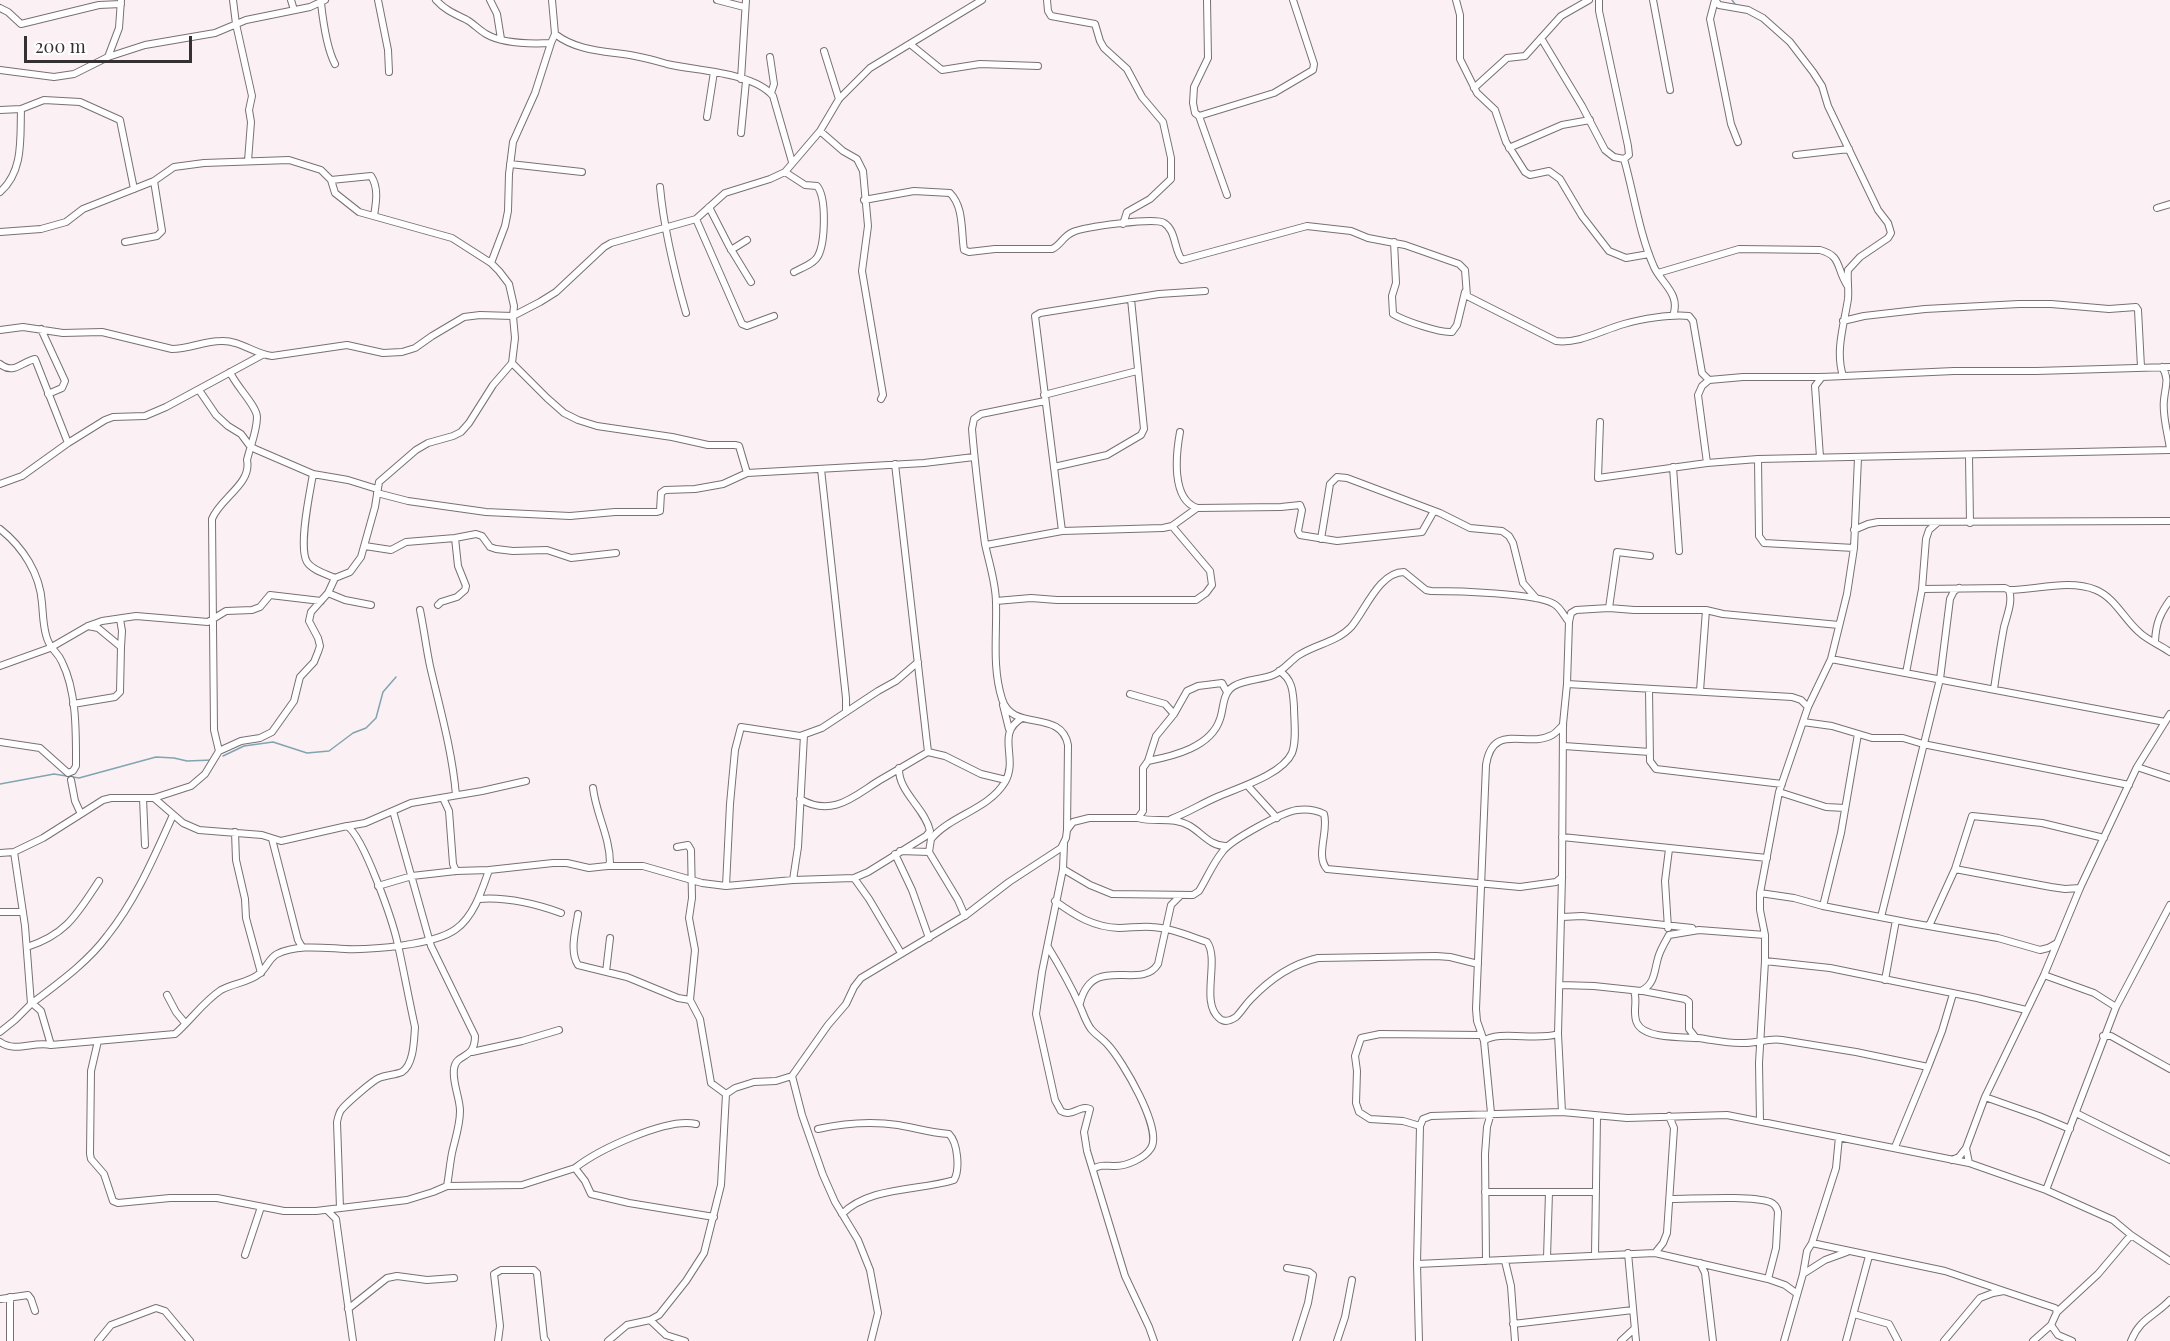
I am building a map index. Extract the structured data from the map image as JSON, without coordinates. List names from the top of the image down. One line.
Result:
{"scale_bar":"200 m"}
